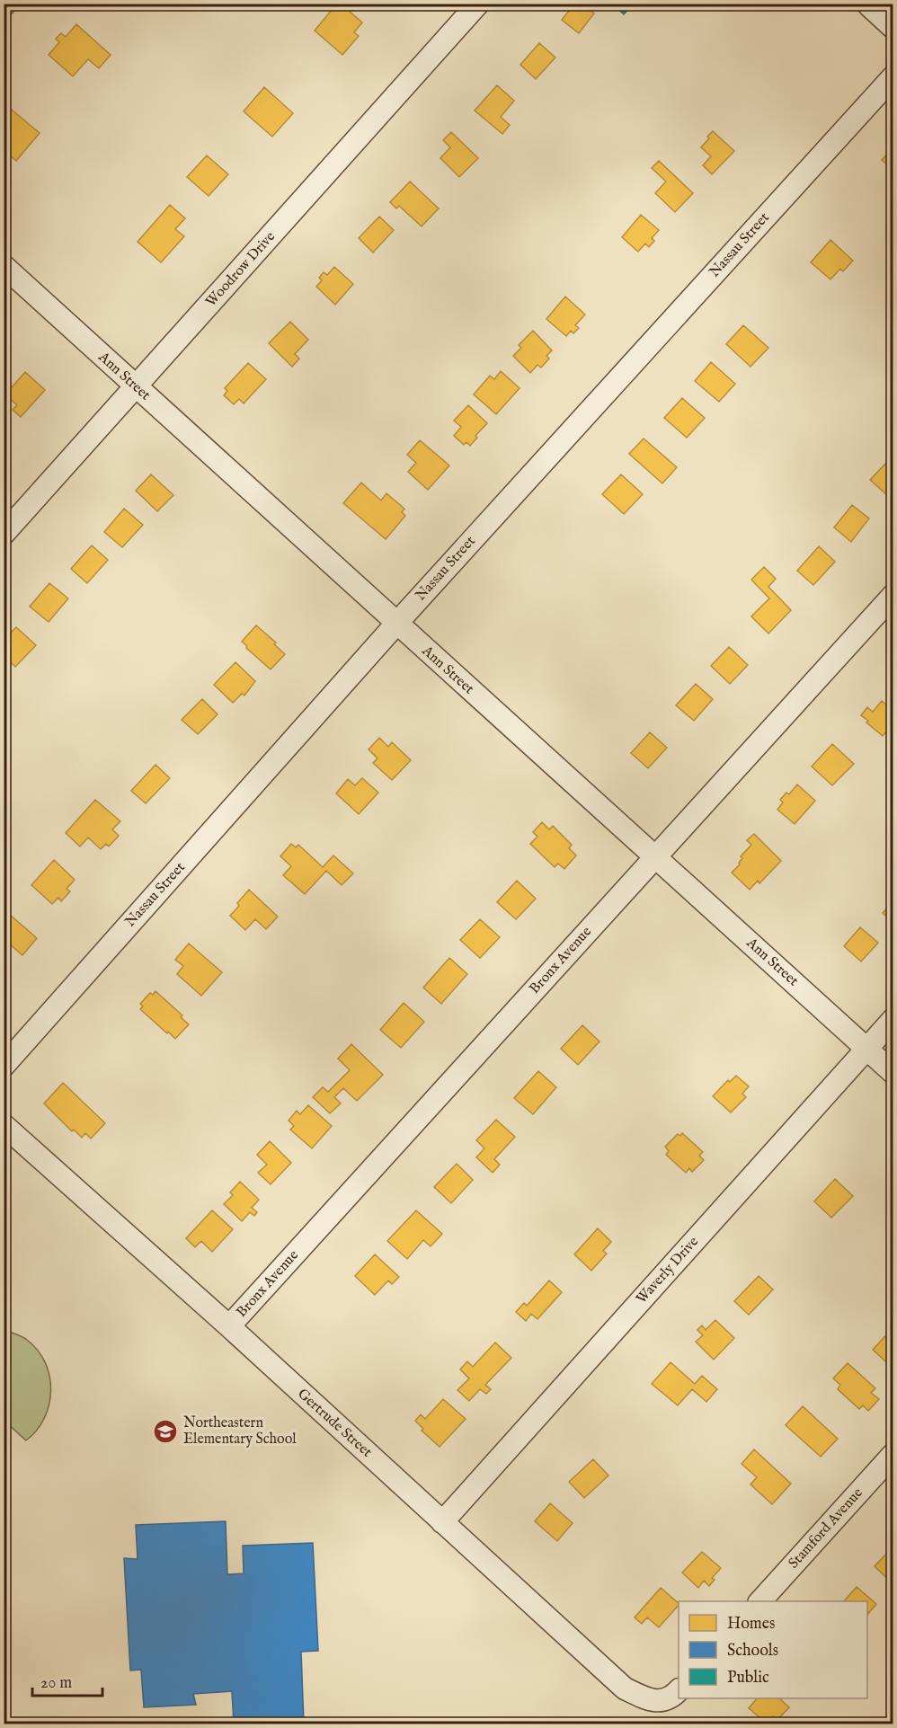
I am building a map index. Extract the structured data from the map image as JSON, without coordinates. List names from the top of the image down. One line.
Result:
{"streets":{"street":["Nassau Street","Woodrow Drive","Ann Street","Bronx Avenue","Waverly Drive","Gertrude Street","Stamford Avenue"]},"crossings":[["Nassau Street","Ann Street"],["Woodrow Drive","Ann Street"],["Ann Street","Bronx Avenue"],["Ann Street","Waverly Drive"],["Bronx Avenue","Gertrude Street"],["Waverly Drive","Gertrude Street"]],"places":{"school or university":["Northeastern Elementary School"]},"legend":["Homes","Schools","Public"],"scale_bar":"20 m"}
